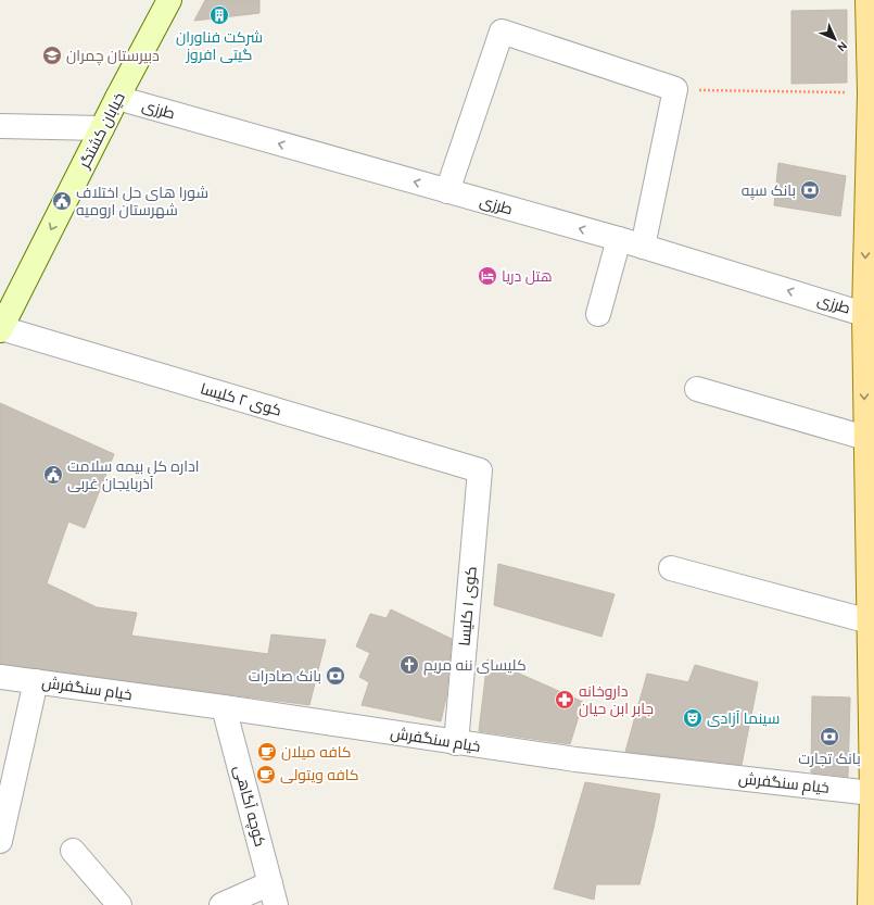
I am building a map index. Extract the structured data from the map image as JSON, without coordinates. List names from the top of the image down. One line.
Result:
{"streets":{"street":["طرزی","خیابان کشتگر","کوی ۲ کلیسا","کوی ۱ کلیسا","خیام سنگفرش","کوچه آگاهی"]},"crossings":[["طرزی","خیابان کشتگر"],["خیابان کشتگر","کوی ۲ کلیسا"],["کوی ۲ کلیسا","کوی ۱ کلیسا"],["کوی ۱ کلیسا","خیام سنگفرش"],["خیام سنگفرش","کوچه آگاهی"]],"one_way":["طرزی","خیابان کشتگر"],"places":{"building":["شرکت فناوران گیتی افروز"],"school or university":["دبیرستان چمران"],"bank":["بانک سپه","بانک صادرات","بانک تجارت"],"public building":["شورا های حل اختلاف شهرستان ارومیه","اداره کل بیمه سلامت آذربایجان غربی"],"hotel":["هتل دریا"],"church":["کلیسای ننه مریم"],"pharmacy":["داروخانه جابر ابن حیان"],"theatre":["سینما آزادی"],"cafe":["کافه میلان","کافه ویتولی"]},"north":"bottom right"}
